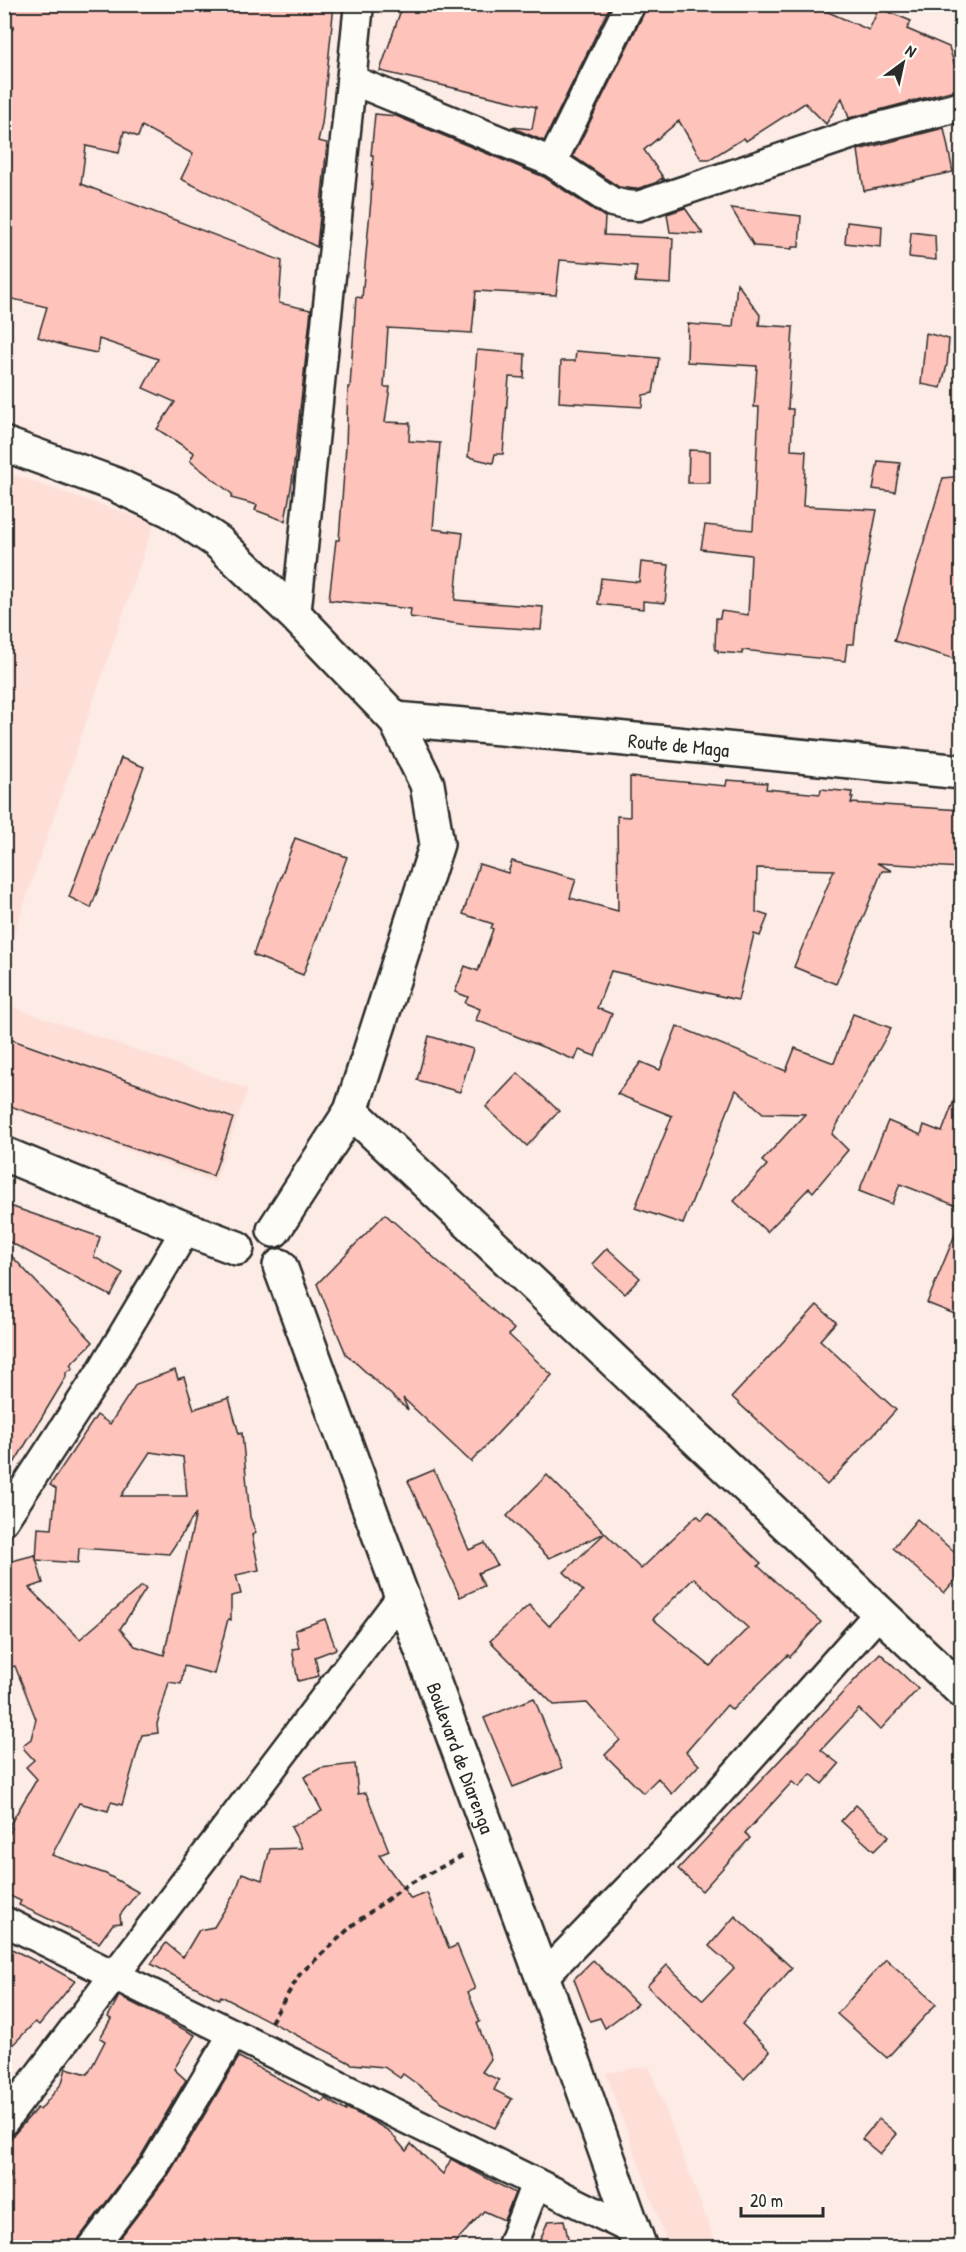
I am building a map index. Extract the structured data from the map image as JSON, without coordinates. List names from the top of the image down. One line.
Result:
{"streets":{"main road":["Route de Maga","Boulevard de Diarenga"]},"scale_bar":"20 m","north":"top right"}
